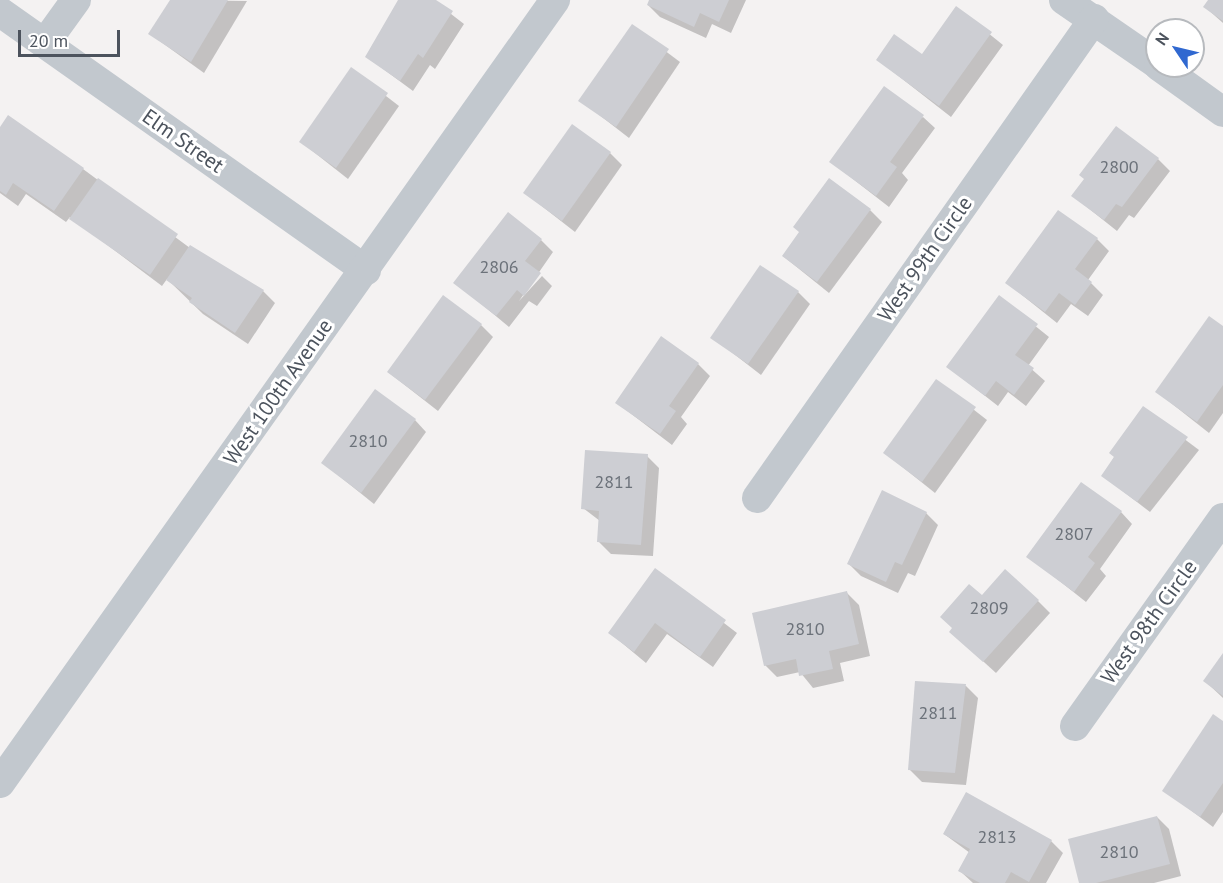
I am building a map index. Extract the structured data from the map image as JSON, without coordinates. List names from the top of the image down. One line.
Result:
{"streets":{"street":["Elm Street","West 99th Circle","West 100th Avenue","West 98th Circle"]},"crossings":[["Elm Street","West 100th Avenue"]],"house_numbers":["2800","2806","2810","2811","2807","2809","2810","2811","2813","2810"],"scale_bar":"20 m","north":"top left"}
